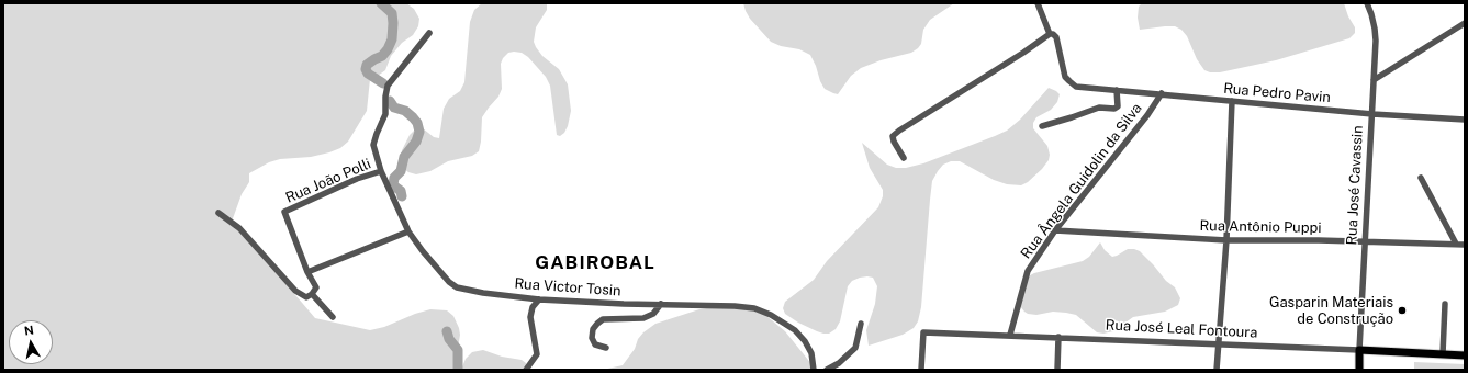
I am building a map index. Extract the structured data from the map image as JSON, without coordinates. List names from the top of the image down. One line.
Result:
{"streets":{"main road":["Rua José Cavassin","Rua José Leal Fontoura"],"street":["Rua Pedro Pavin","Rua João Polli","Rua Ângela Guidolin da Silva","Rua Antônio Puppi","Rua Victor Tosin"]},"crossings":[["Rua Pedro Pavin","Rua Ângela Guidolin da Silva"],["Rua Pedro Pavin","Rua José Cavassin"],["Rua João Polli","Rua Victor Tosin"],["Rua Ângela Guidolin da Silva","Rua Antônio Puppi"],["Rua Ângela Guidolin da Silva","Rua José Leal Fontoura"],["Rua José Cavassin","Rua Antônio Puppi"],["Rua José Cavassin","Rua José Leal Fontoura"]],"districts":["GABIROBAL"],"places":["Gasparin Materiais de Construção"],"north":"top"}
